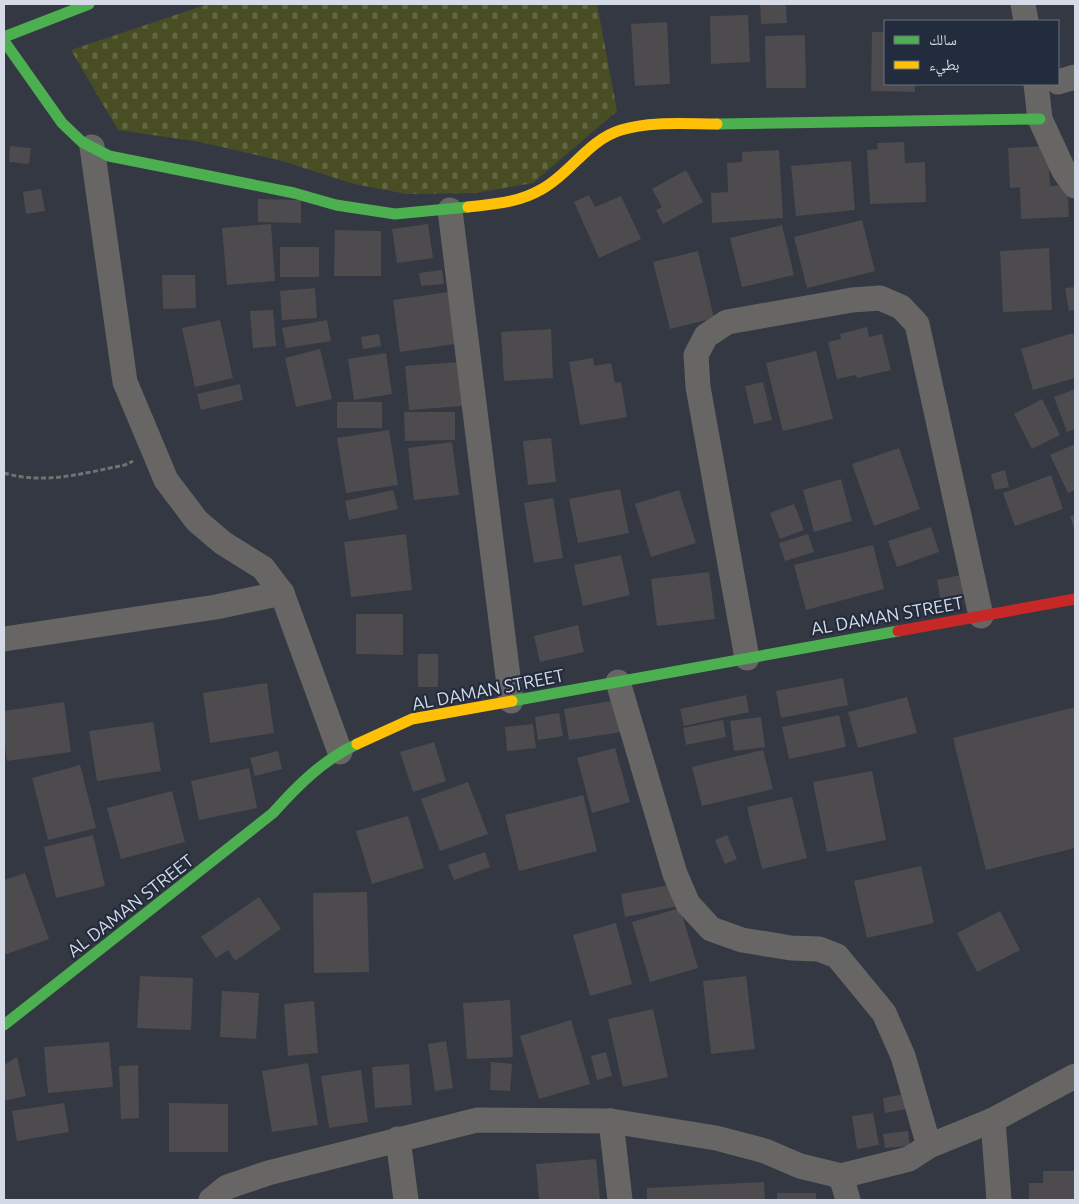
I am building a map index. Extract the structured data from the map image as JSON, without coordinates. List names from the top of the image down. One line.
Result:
{"streets":{"street":["AL DAMAN STREET"]},"legend":["سالك","بطيء"]}
